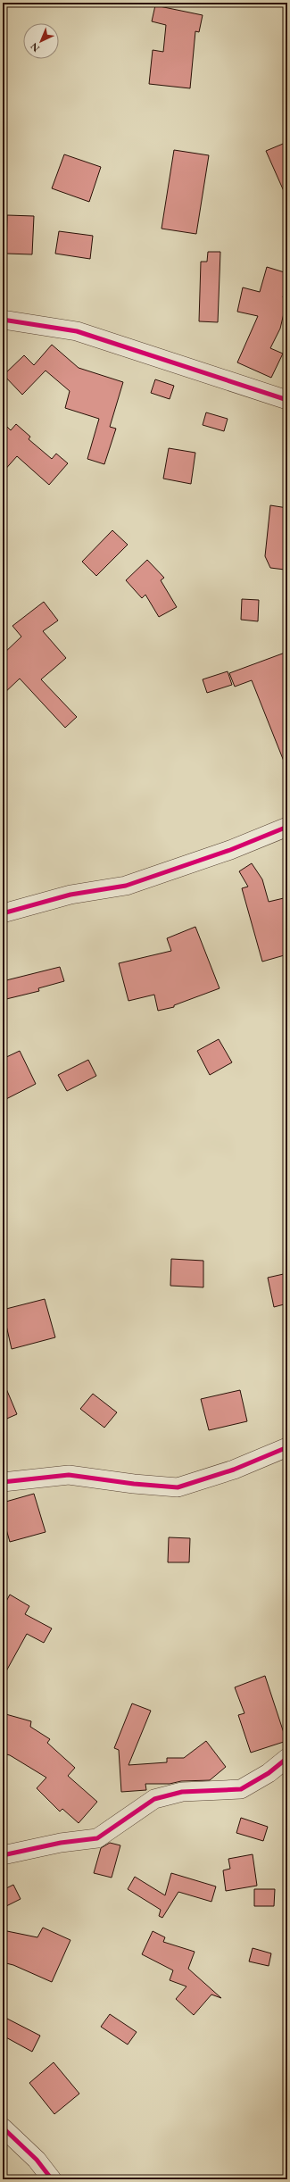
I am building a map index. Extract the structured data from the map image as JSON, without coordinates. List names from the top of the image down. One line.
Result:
{"north":"bottom left"}
